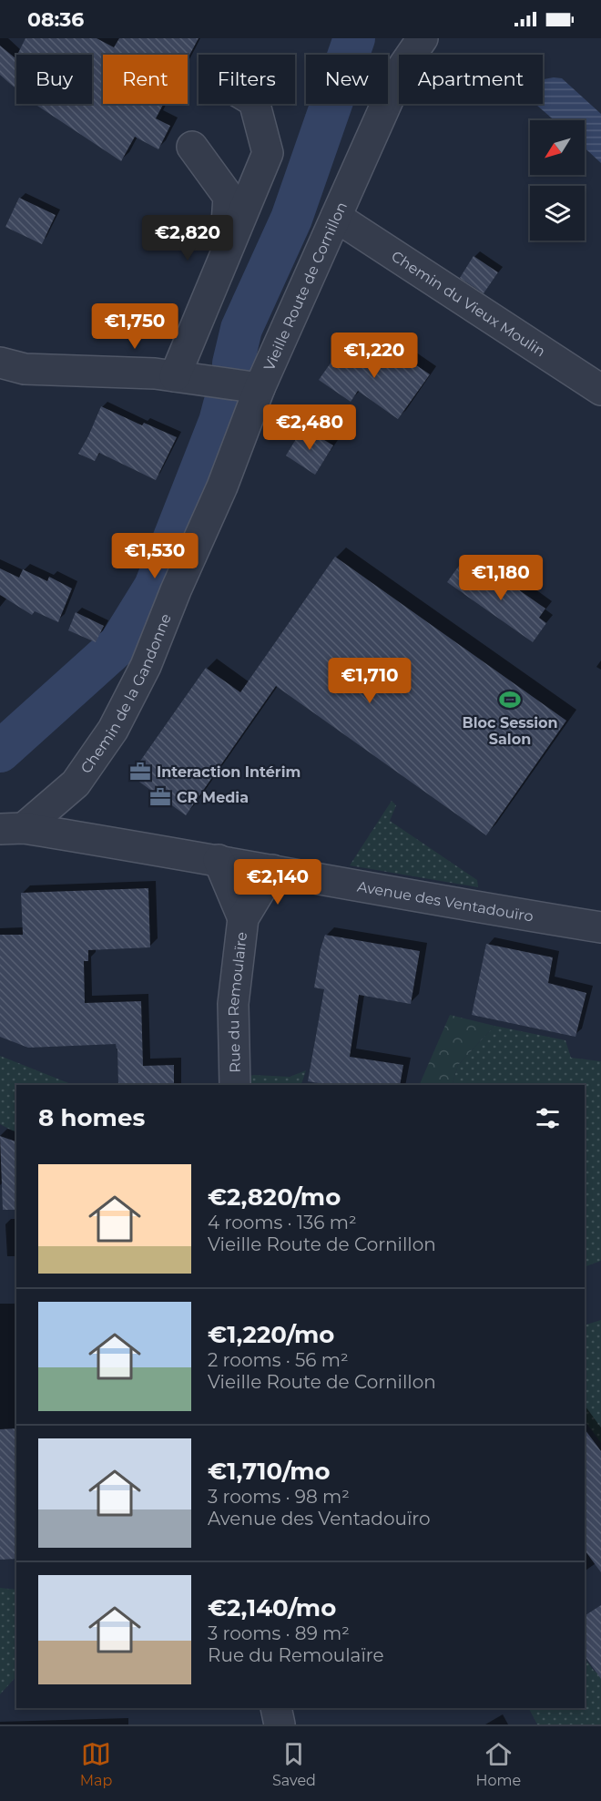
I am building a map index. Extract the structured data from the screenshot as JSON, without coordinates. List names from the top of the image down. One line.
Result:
{"streets":{"street":["Vieille Route de Cornillon","Chemin du Vieux Moulin","Chemin de la Gandonne","Avenue des Ventadouïro","Rue du Remoulaïre"]},"crossings":[["Vieille Route de Cornillon","Chemin du Vieux Moulin"],["Vieille Route de Cornillon","Chemin de la Gandonne"],["Chemin de la Gandonne","Avenue des Ventadouïro"],["Avenue des Ventadouïro","Rue du Remoulaïre"]],"places":{"sports":["Bloc Session Salon"],"office":["Interaction Intérim","CR Media"]},"north":"bottom left","page":{"status":"08:36","chip":["Buy","Rent","Filters","New","Apartment"],"price":["€2,820","€1,750","€1,220","€2,480","€1,530","€1,180","€1,710","€2,140"],"heading":"8 homes","list":[{"name":"€2,820/mo","note":"4 rooms · 136 m² · Vieille Route de Cornillon"},{"name":"€1,220/mo","note":"2 rooms · 56 m² · Vieille Route de Cornillon"},{"name":"€1,710/mo","note":"3 rooms · 98 m² · Avenue des Ventadouïro"},{"name":"€2,140/mo","note":"3 rooms · 89 m² · Rue du Remoulaïre"}],"tabs":["Map","Saved","Home"]}}
